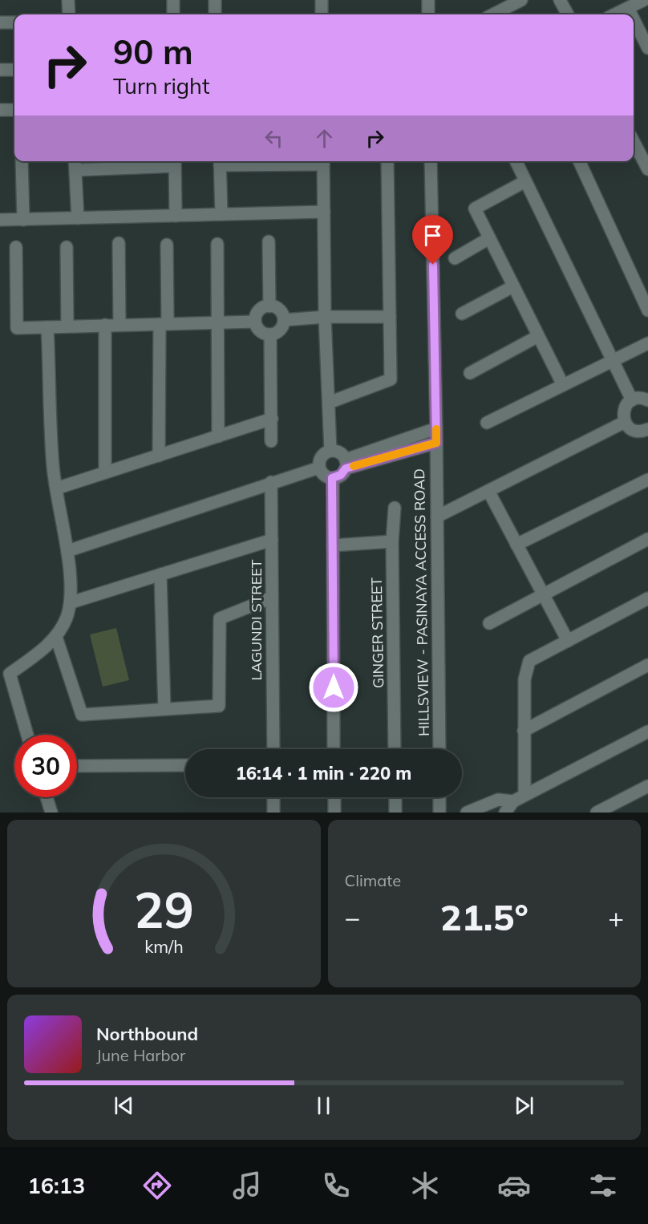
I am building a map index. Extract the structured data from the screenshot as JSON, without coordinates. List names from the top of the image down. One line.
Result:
{"streets":{"street":["HILLSVIEW - PASINAYA ACCESS ROAD","LAGUNDI STREET","GINGER STREET"]},"page":{"turn":["90 m","Turn right"],"limit":"30","trip":"16:14 · 1 min · 220 m","tile":"Climate","heat":["−","21.5°","+"],"song":["Northbound","June Harbor"],"tabs":"16:13","gauge":["29","km/h"]}}
